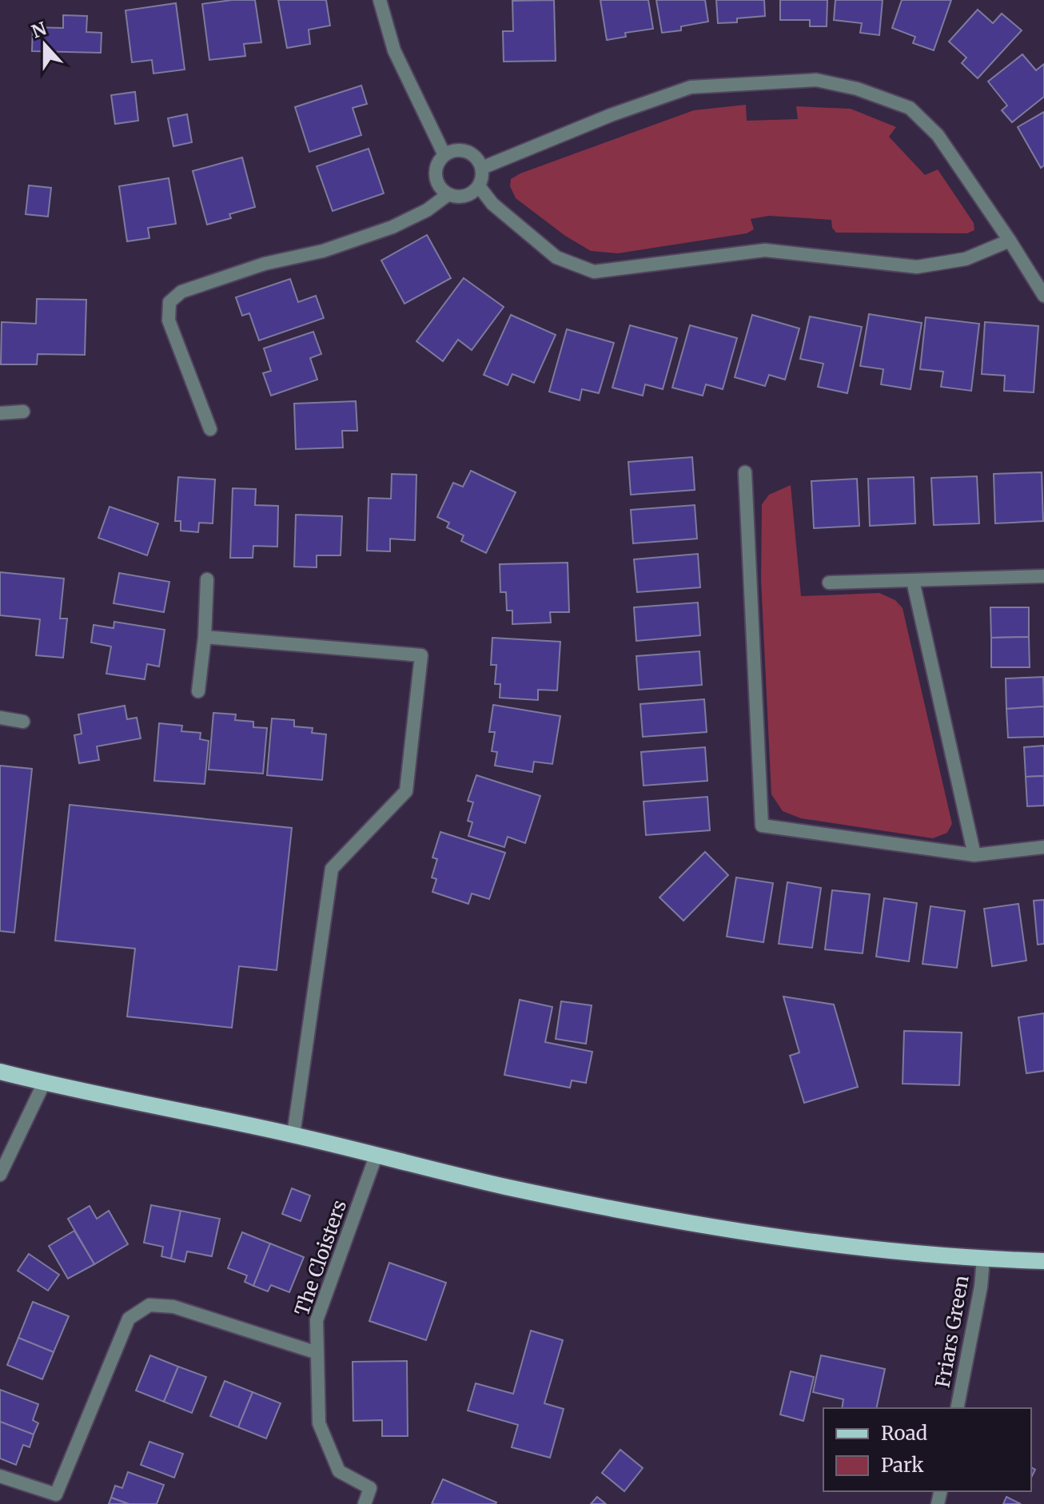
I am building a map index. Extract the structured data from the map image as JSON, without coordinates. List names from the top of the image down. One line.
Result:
{"streets":{"street":["The Cloisters","Friars Green"]},"legend":["Road","Park"],"north":"top"}
